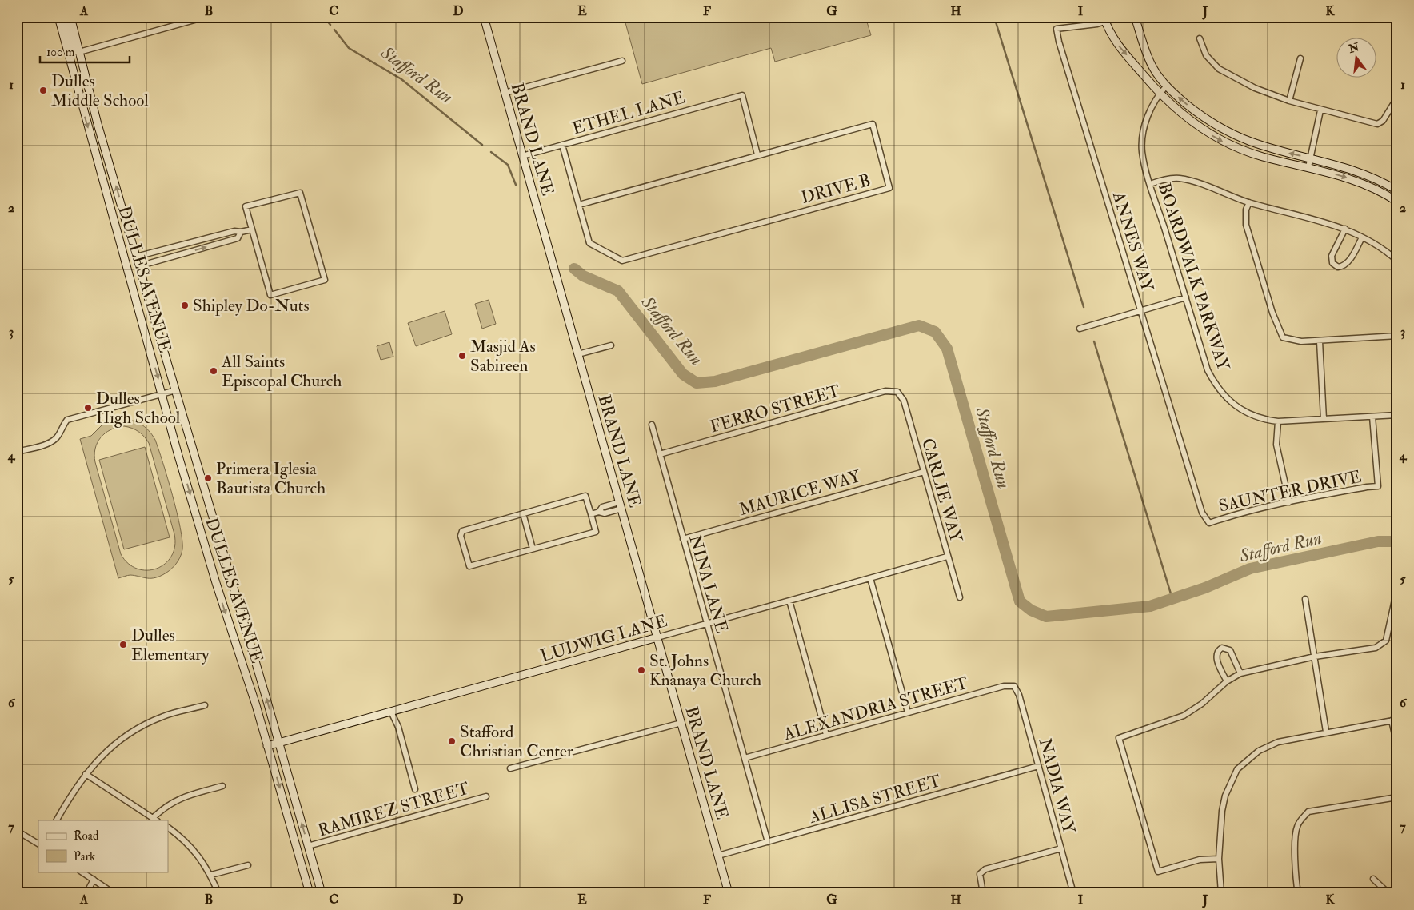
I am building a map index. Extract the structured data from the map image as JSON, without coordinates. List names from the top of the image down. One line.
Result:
{"streets":{"street":["ETHEL LANE","BRAND LANE","DRIVE B","ANNES WAY","BOARDWALK PARKWAY","DULLES AVENUE","FERRO STREET","CARLIE WAY","SAUNTER DRIVE","MAURICE WAY","NINA LANE","LUDWIG LANE","ALEXANDRIA STREET","NADIA WAY","ALLISA STREET","RAMIREZ STREET"]},"crossings":[["ETHEL LANE","BRAND LANE"],["ETHEL LANE","DRIVE B"],["BRAND LANE","LUDWIG LANE"],["BRAND LANE","ALLISA STREET"],["ANNES WAY","SAUNTER DRIVE"],["BOARDWALK PARKWAY","SAUNTER DRIVE"],["DULLES AVENUE","LUDWIG LANE"],["DULLES AVENUE","RAMIREZ STREET"],["FERRO STREET","CARLIE WAY"],["FERRO STREET","NINA LANE"],["CARLIE WAY","MAURICE WAY"],["CARLIE WAY","LUDWIG LANE"],["MAURICE WAY","NINA LANE"],["NINA LANE","LUDWIG LANE"],["NINA LANE","ALEXANDRIA STREET"],["NINA LANE","ALLISA STREET"],["ALEXANDRIA STREET","NADIA WAY"],["NADIA WAY","ALLISA STREET"]],"water":["Stafford Run"],"places":["Dulles Middle School","Shipley Do-Nuts","Masjid As Sabireen","All Saints Episcopal Church","Dulles High School","Primera Iglesia Bautista Church","Dulles Elementary","St. Johns Knanaya Church","Stafford Christian Center"],"legend":["Road","Park"],"scale_bar":"100 m","north":"top","grid":{"columns":["A","B","C","D","E","F","G","H","I","J","K"],"rows":["1","2","3","4","5","6","7"]}}
